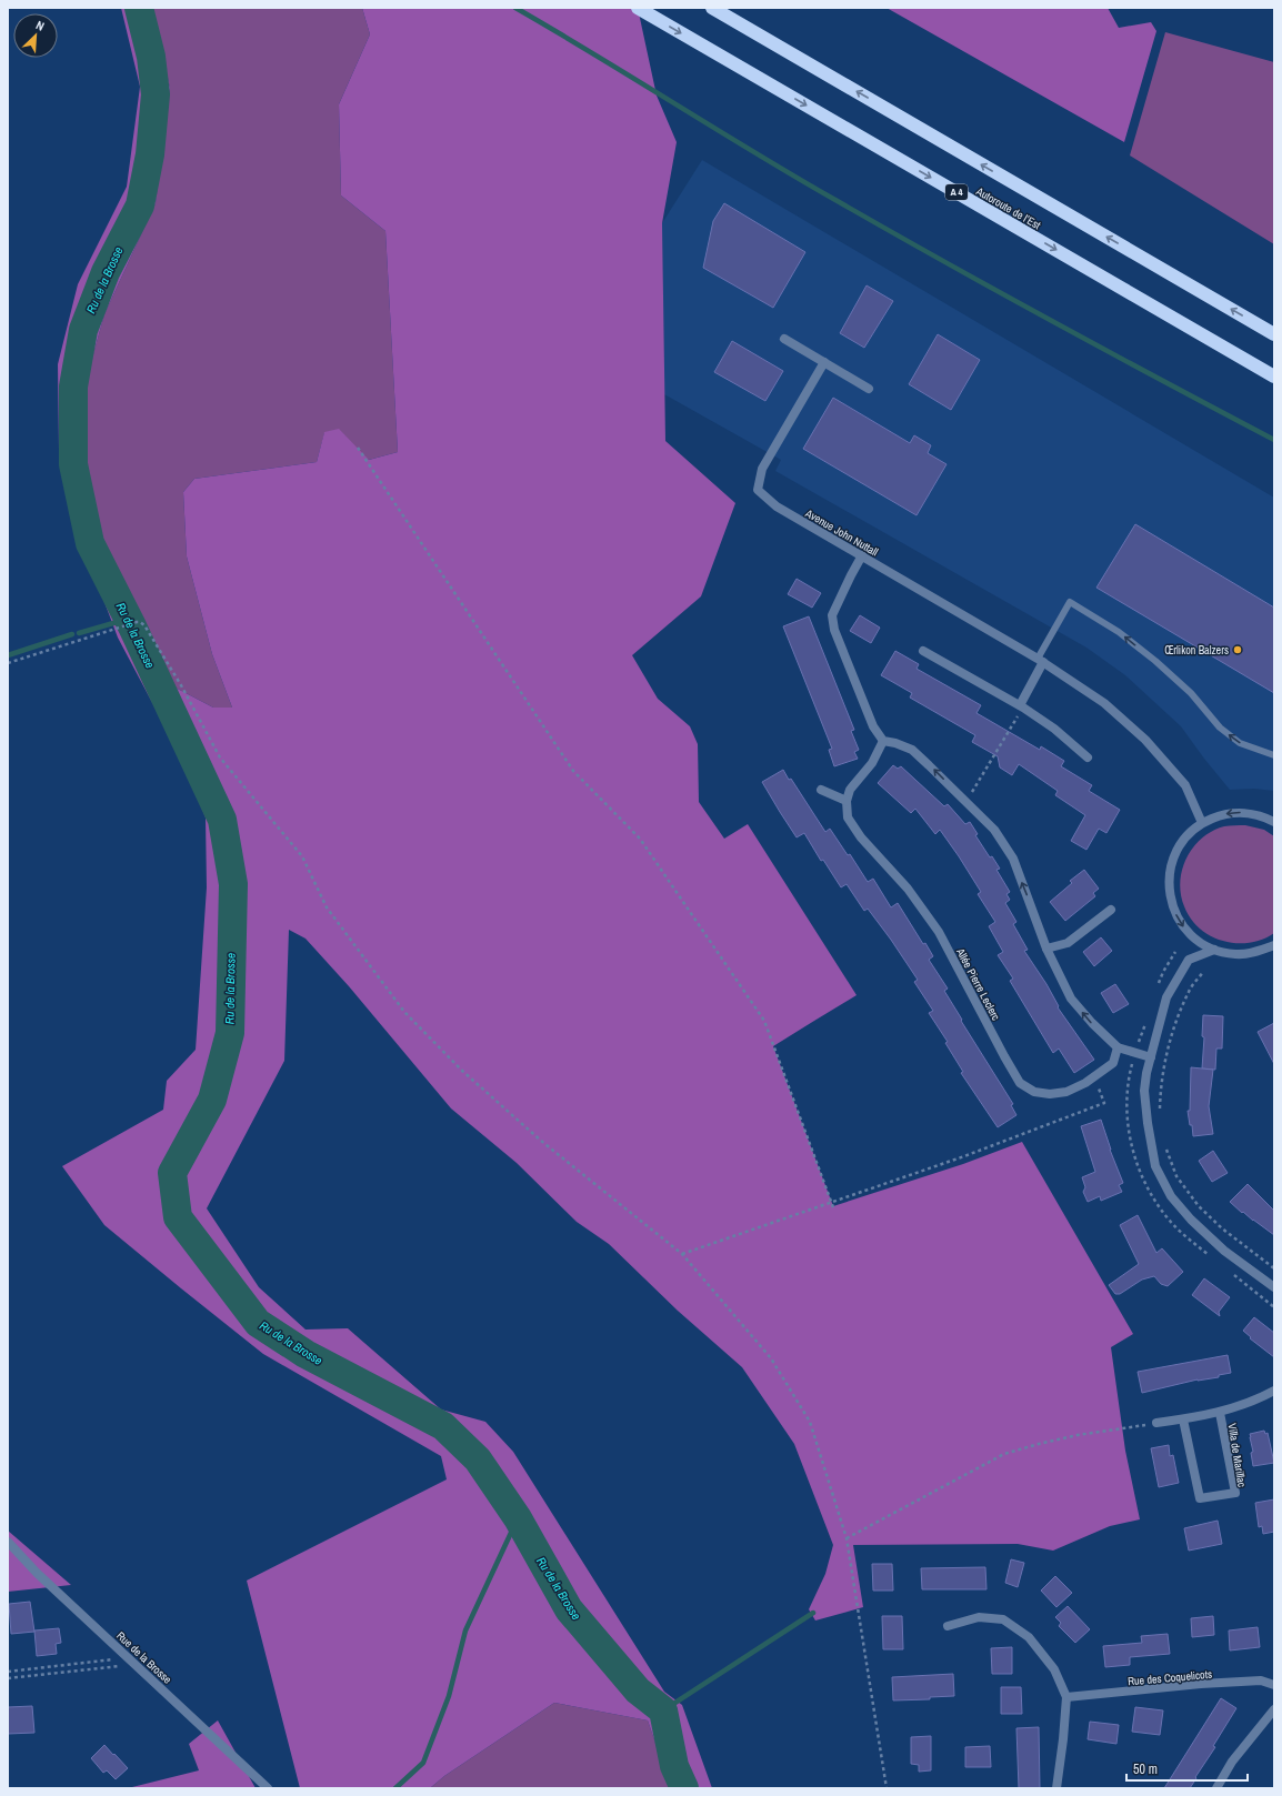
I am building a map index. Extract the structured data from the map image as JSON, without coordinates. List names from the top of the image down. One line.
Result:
{"streets":{"highway":["A 4","Autoroute de l’Est"],"street":["Avenue John Nuttall","Allée Pierre Leclerc","Villa de Marillac","Rue de la Brosse","Rue des Coquelicots"]},"water":["Ru de la Brosse"],"places":["Œrlikon Balzers"],"scale_bar":"50 m","north":"top right"}
